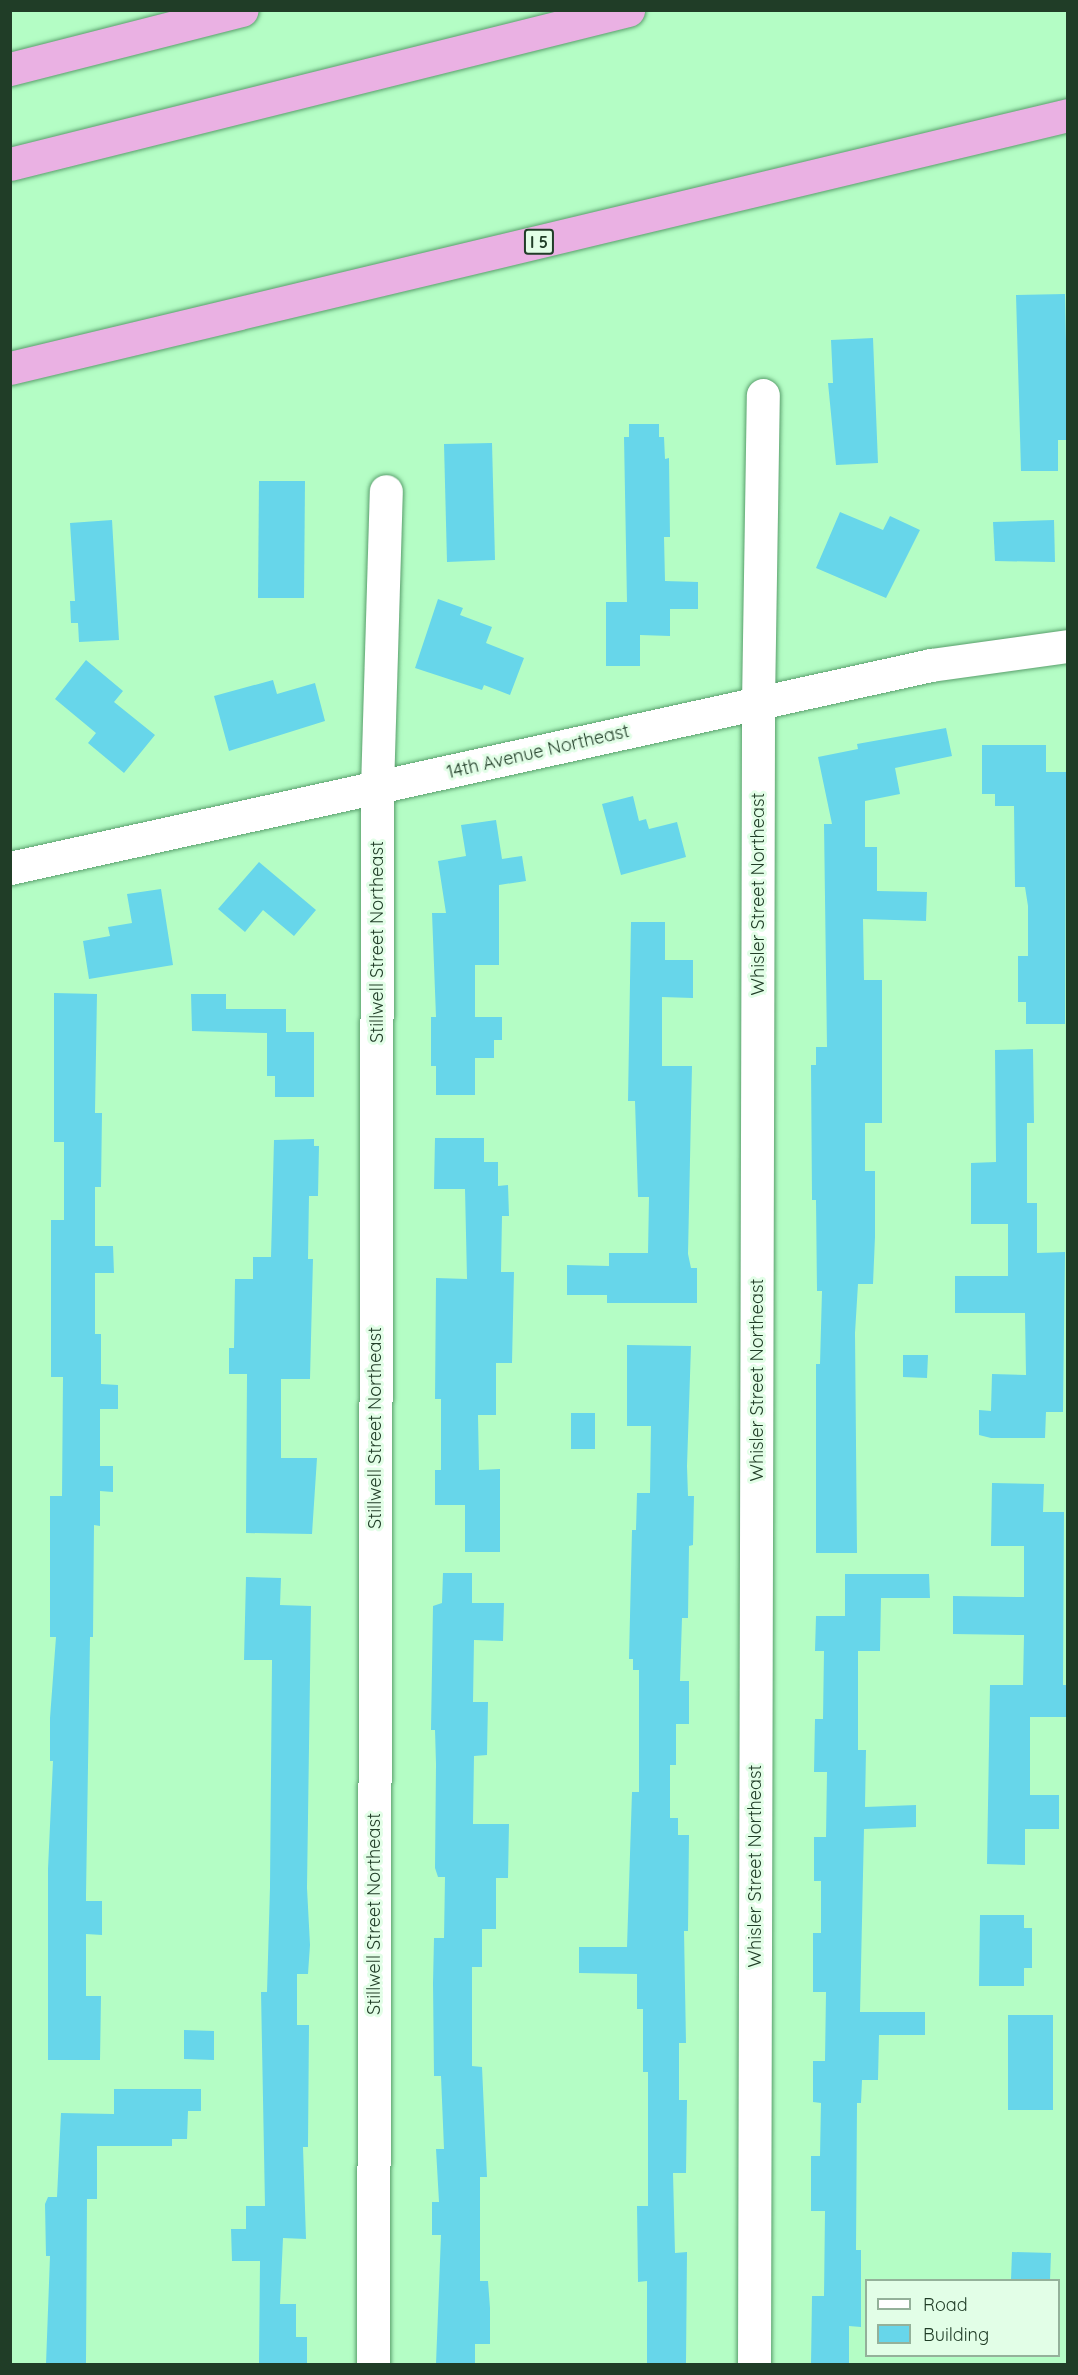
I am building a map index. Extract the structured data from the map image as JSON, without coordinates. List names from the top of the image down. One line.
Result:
{"streets":{"highway":["I 5"],"street":["14th Avenue Northeast","Whisler Street Northeast","Stillwell Street Northeast"]},"crossings":[["14th Avenue Northeast","Whisler Street Northeast"],["14th Avenue Northeast","Stillwell Street Northeast"]],"legend":["Road","Building"]}
